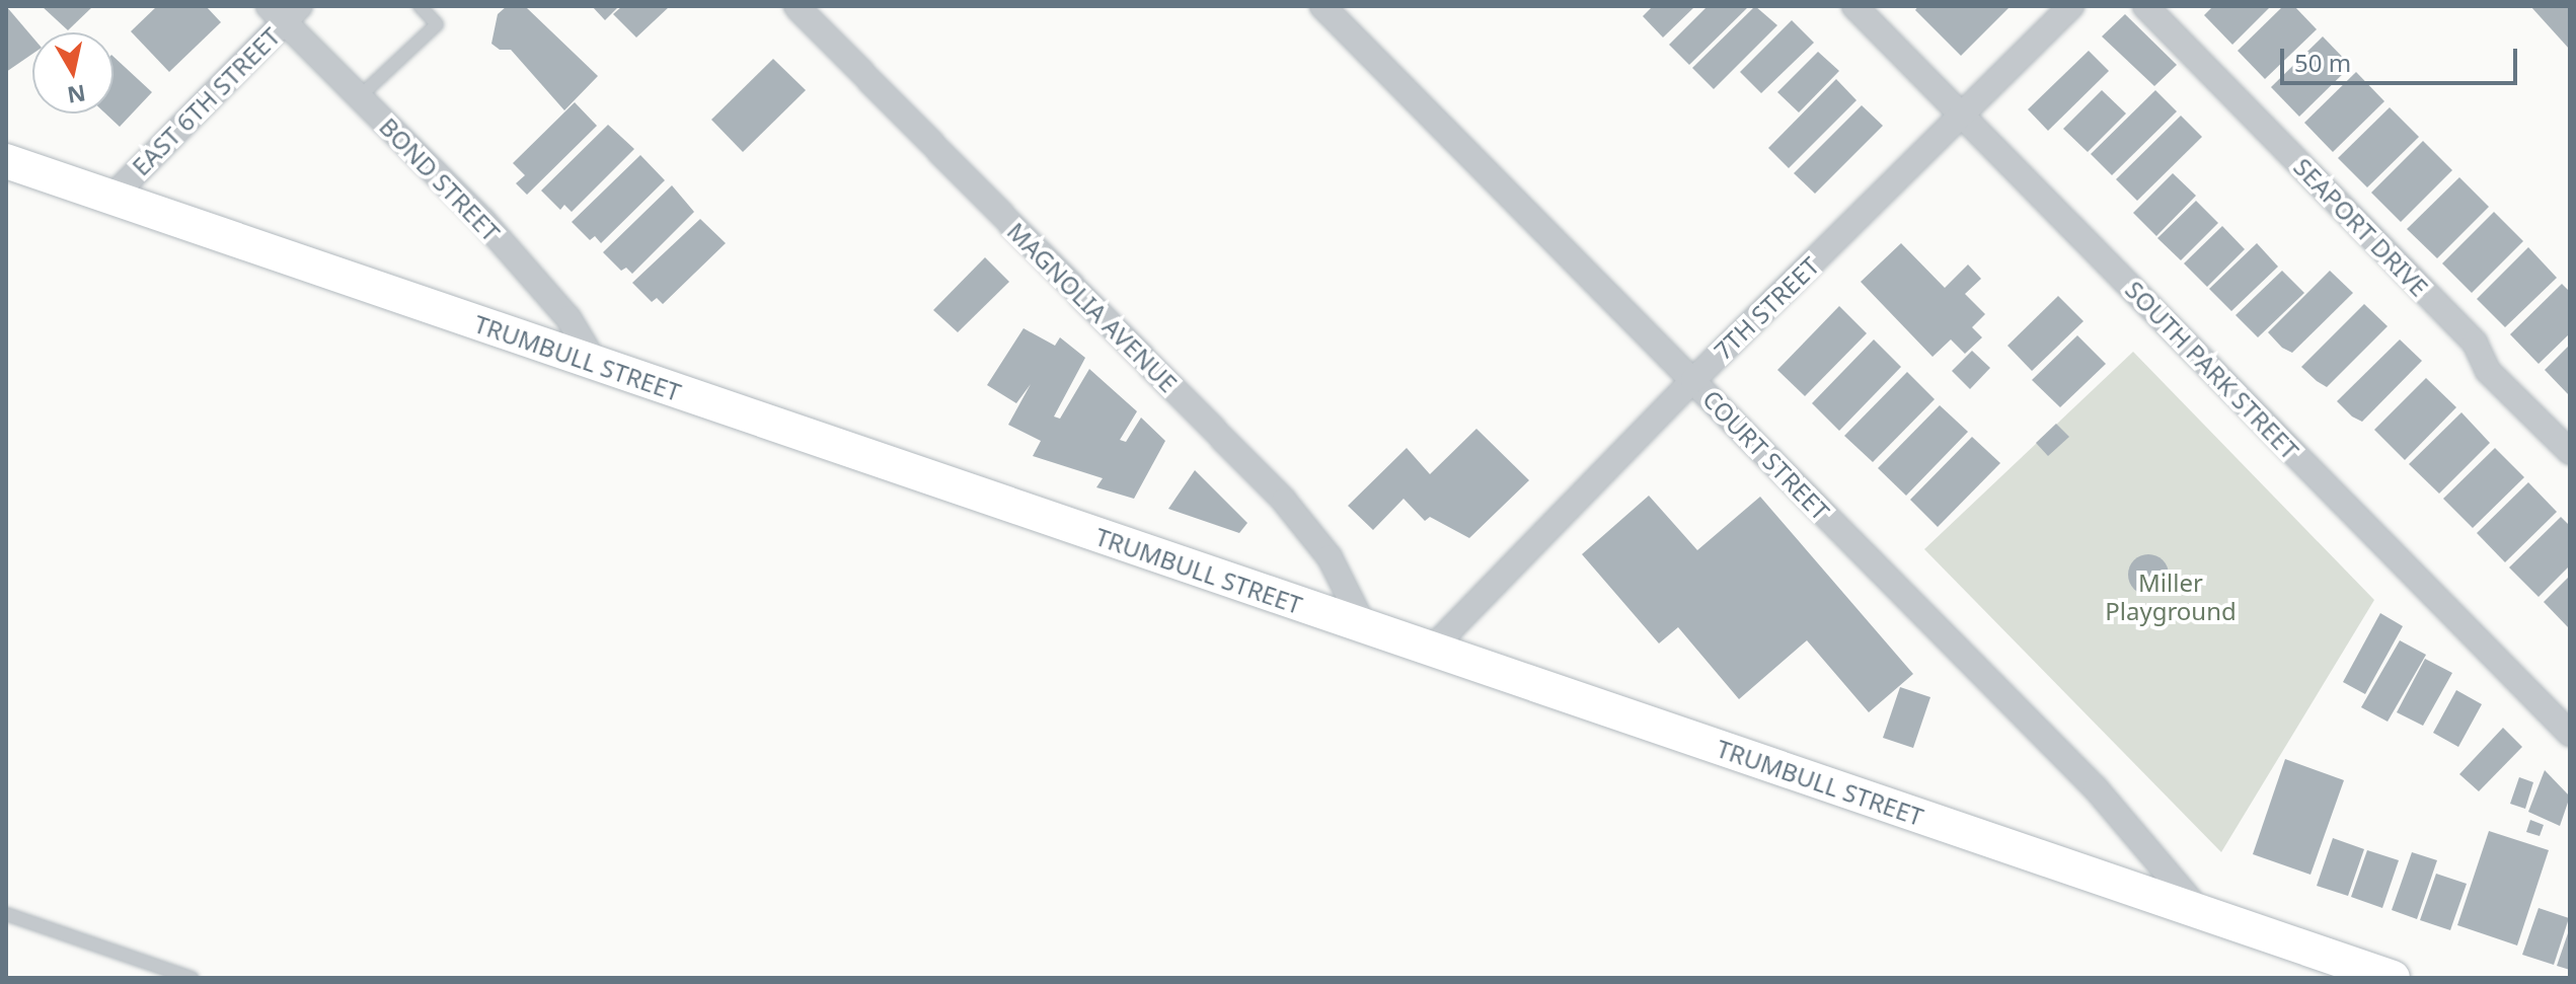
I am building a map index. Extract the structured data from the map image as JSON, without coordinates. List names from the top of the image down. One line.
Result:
{"streets":{"street":["EAST 6TH STREET","BOND STREET","SEAPORT DRIVE","MAGNOLIA AVENUE","7TH STREET","TRUMBULL STREET","SOUTH PARK STREET","COURT STREET"]},"crossings":[["EAST 6TH STREET","BOND STREET"],["EAST 6TH STREET","TRUMBULL STREET"],["BOND STREET","TRUMBULL STREET"],["MAGNOLIA AVENUE","TRUMBULL STREET"],["7TH STREET","TRUMBULL STREET"],["7TH STREET","SOUTH PARK STREET"],["7TH STREET","COURT STREET"],["TRUMBULL STREET","COURT STREET"]],"parks":["Miller Playground"],"scale_bar":"50 m","north":"bottom"}
